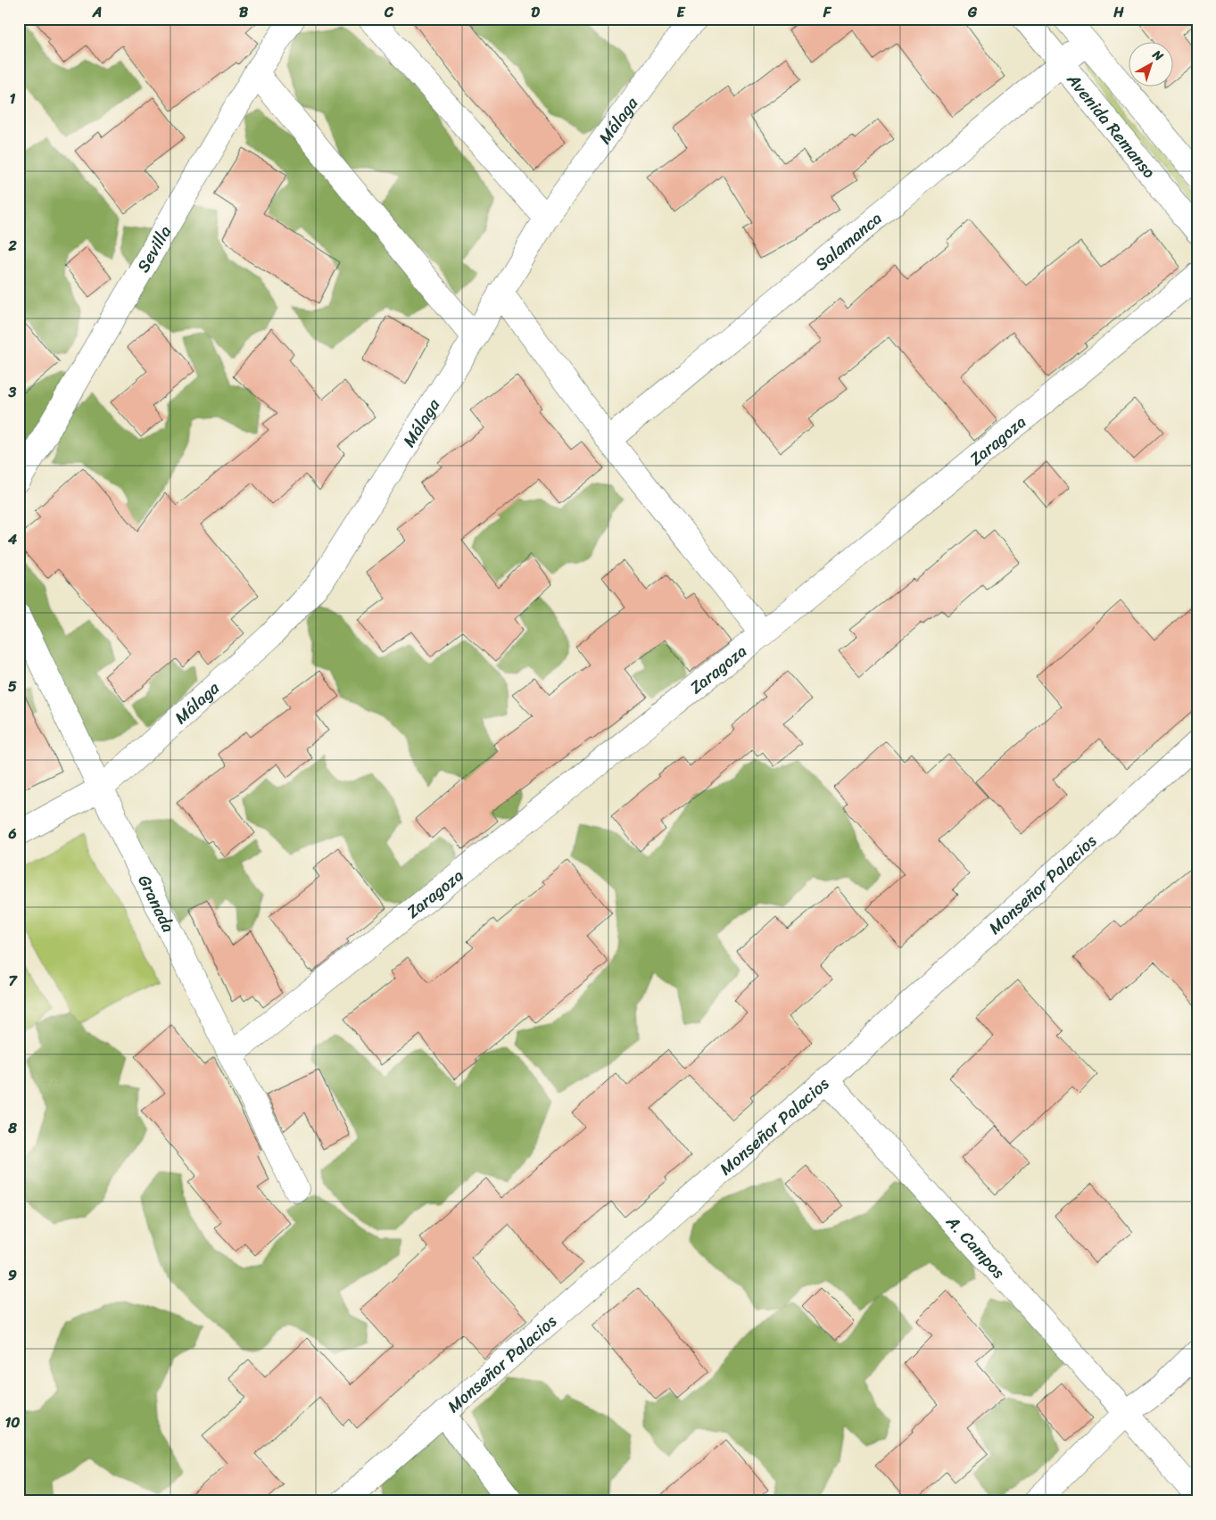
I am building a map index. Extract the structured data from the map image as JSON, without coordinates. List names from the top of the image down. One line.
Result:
{"streets":{"street":["Málaga","Avenida Remanso","Salamanca","Sevilla","Zaragoza","Monseñor Palacios","Granada","A. Campos"]},"crossings":[["Málaga","Granada"],["Avenida Remanso","Salamanca"],["Zaragoza","Granada"],["Monseñor Palacios","A. Campos"]],"north":"top right","grid":{"columns":["A","B","C","D","E","F","G","H"],"rows":["1","2","3","4","5","6","7","8","9","10"]}}
